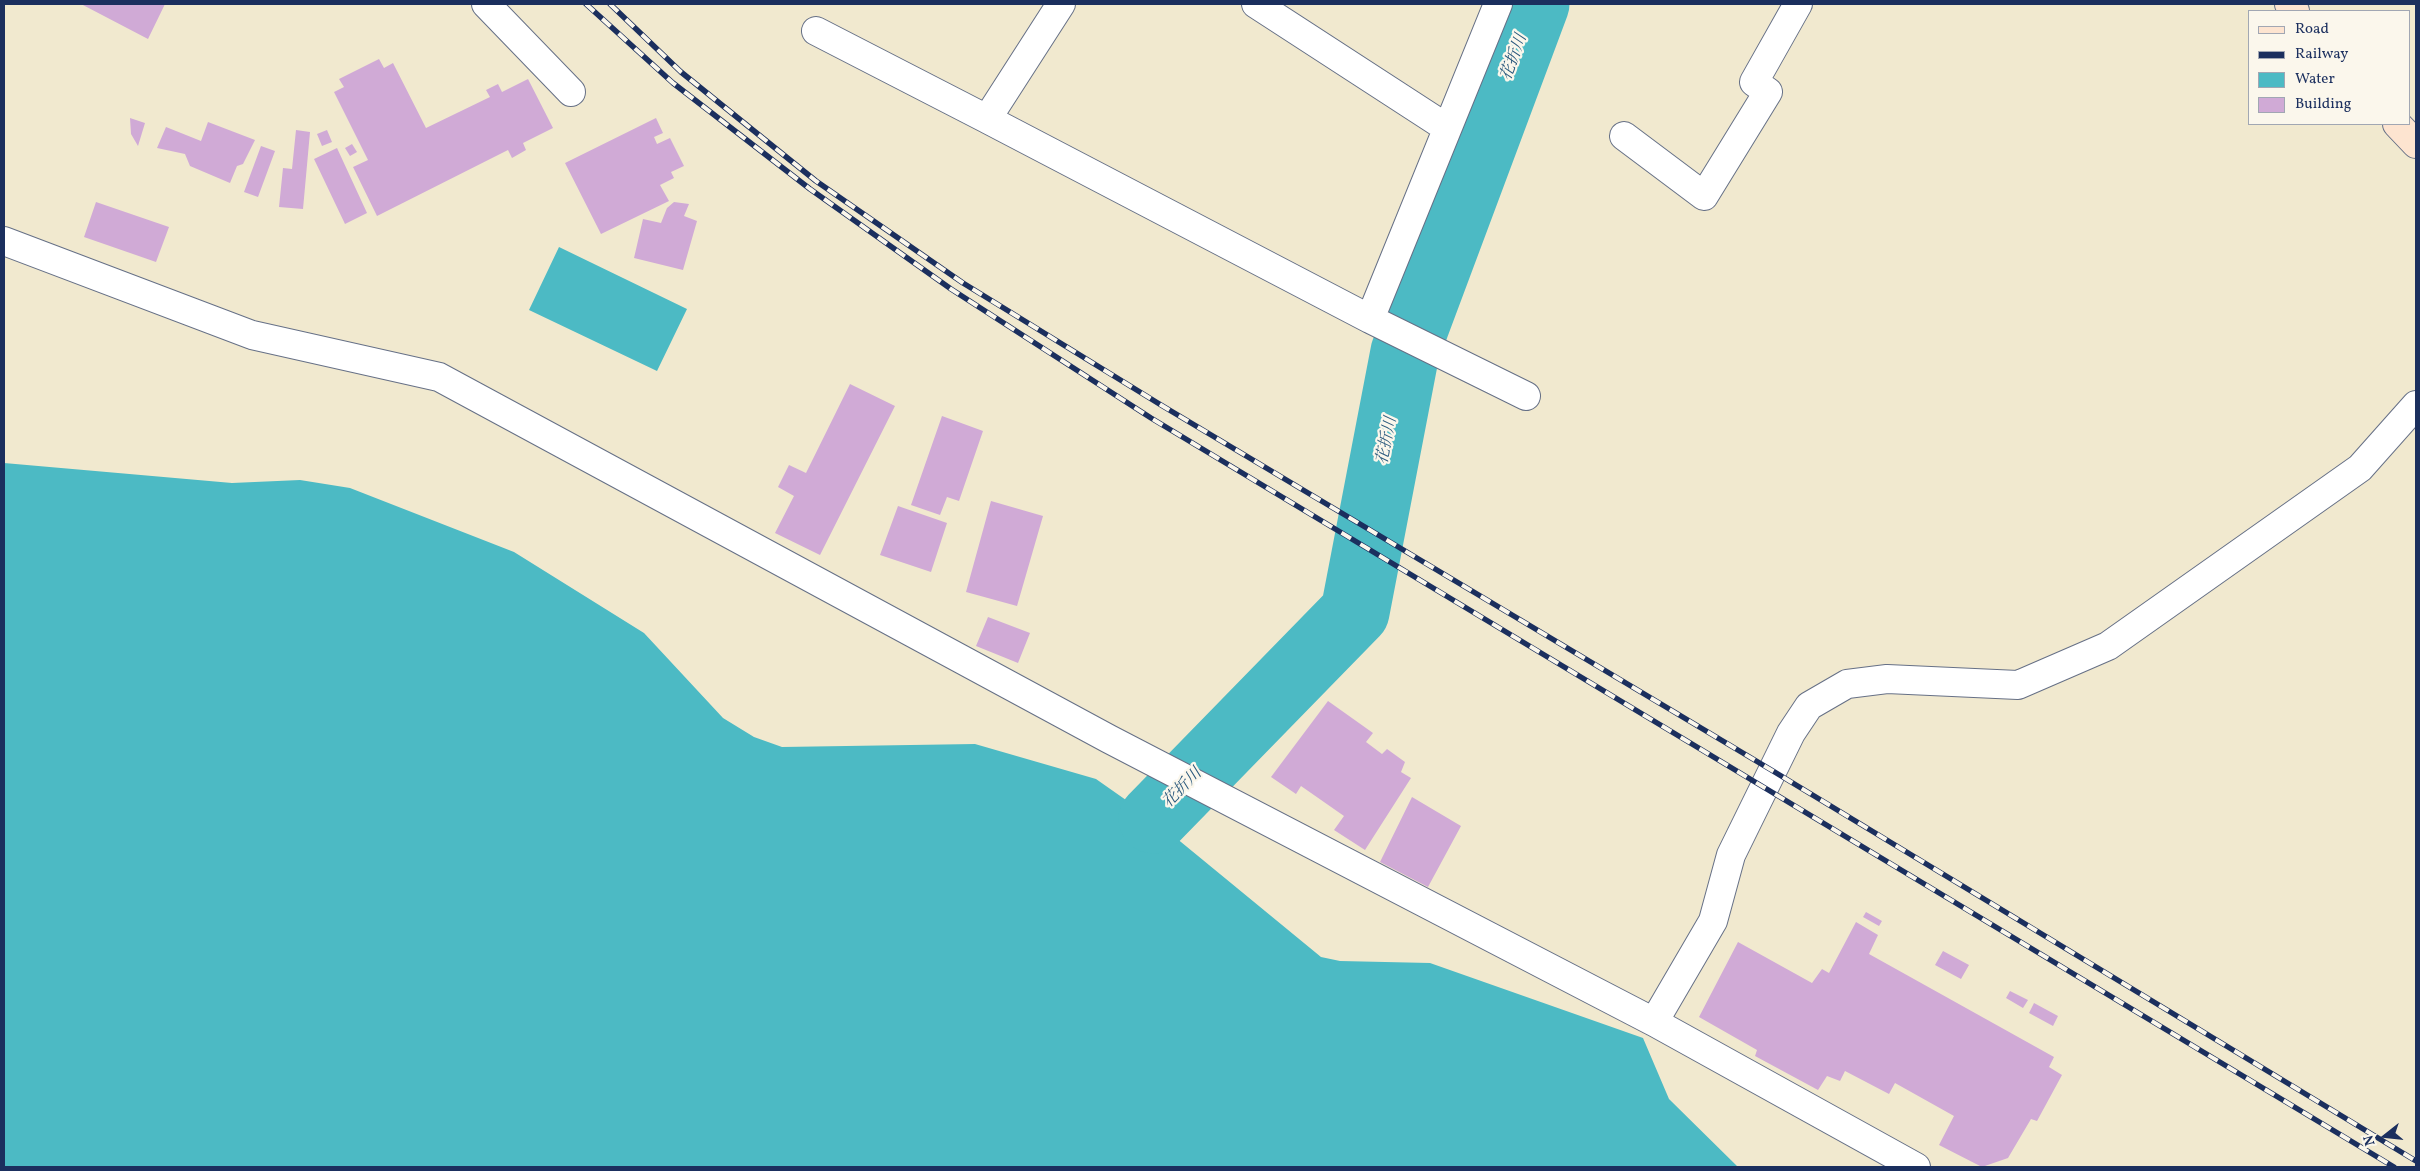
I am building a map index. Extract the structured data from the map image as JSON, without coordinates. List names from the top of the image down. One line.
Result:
{"water":["花折川"],"legend":["Road","Railway","Water","Building"],"north":"left"}
